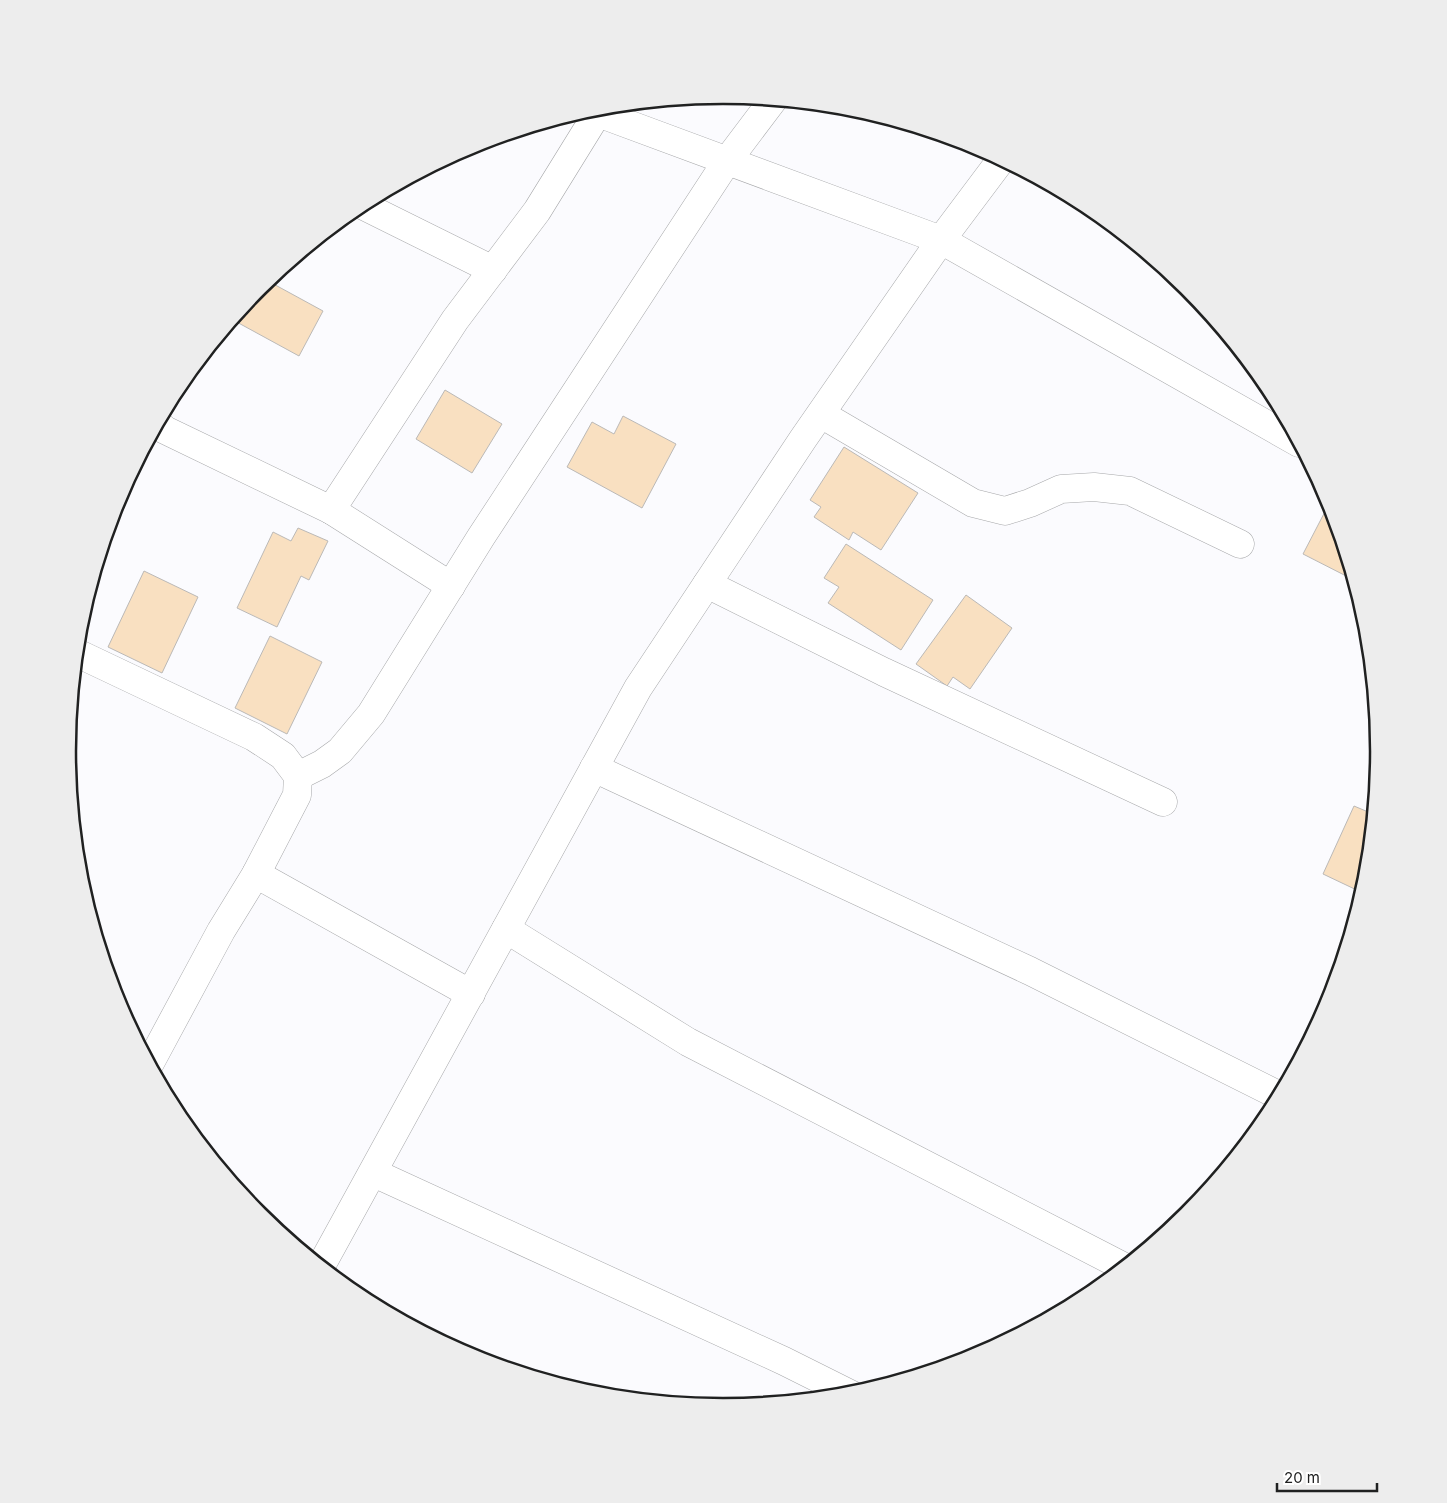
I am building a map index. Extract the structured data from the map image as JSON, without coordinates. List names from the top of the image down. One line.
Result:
{"scale_bar":"20 m"}
